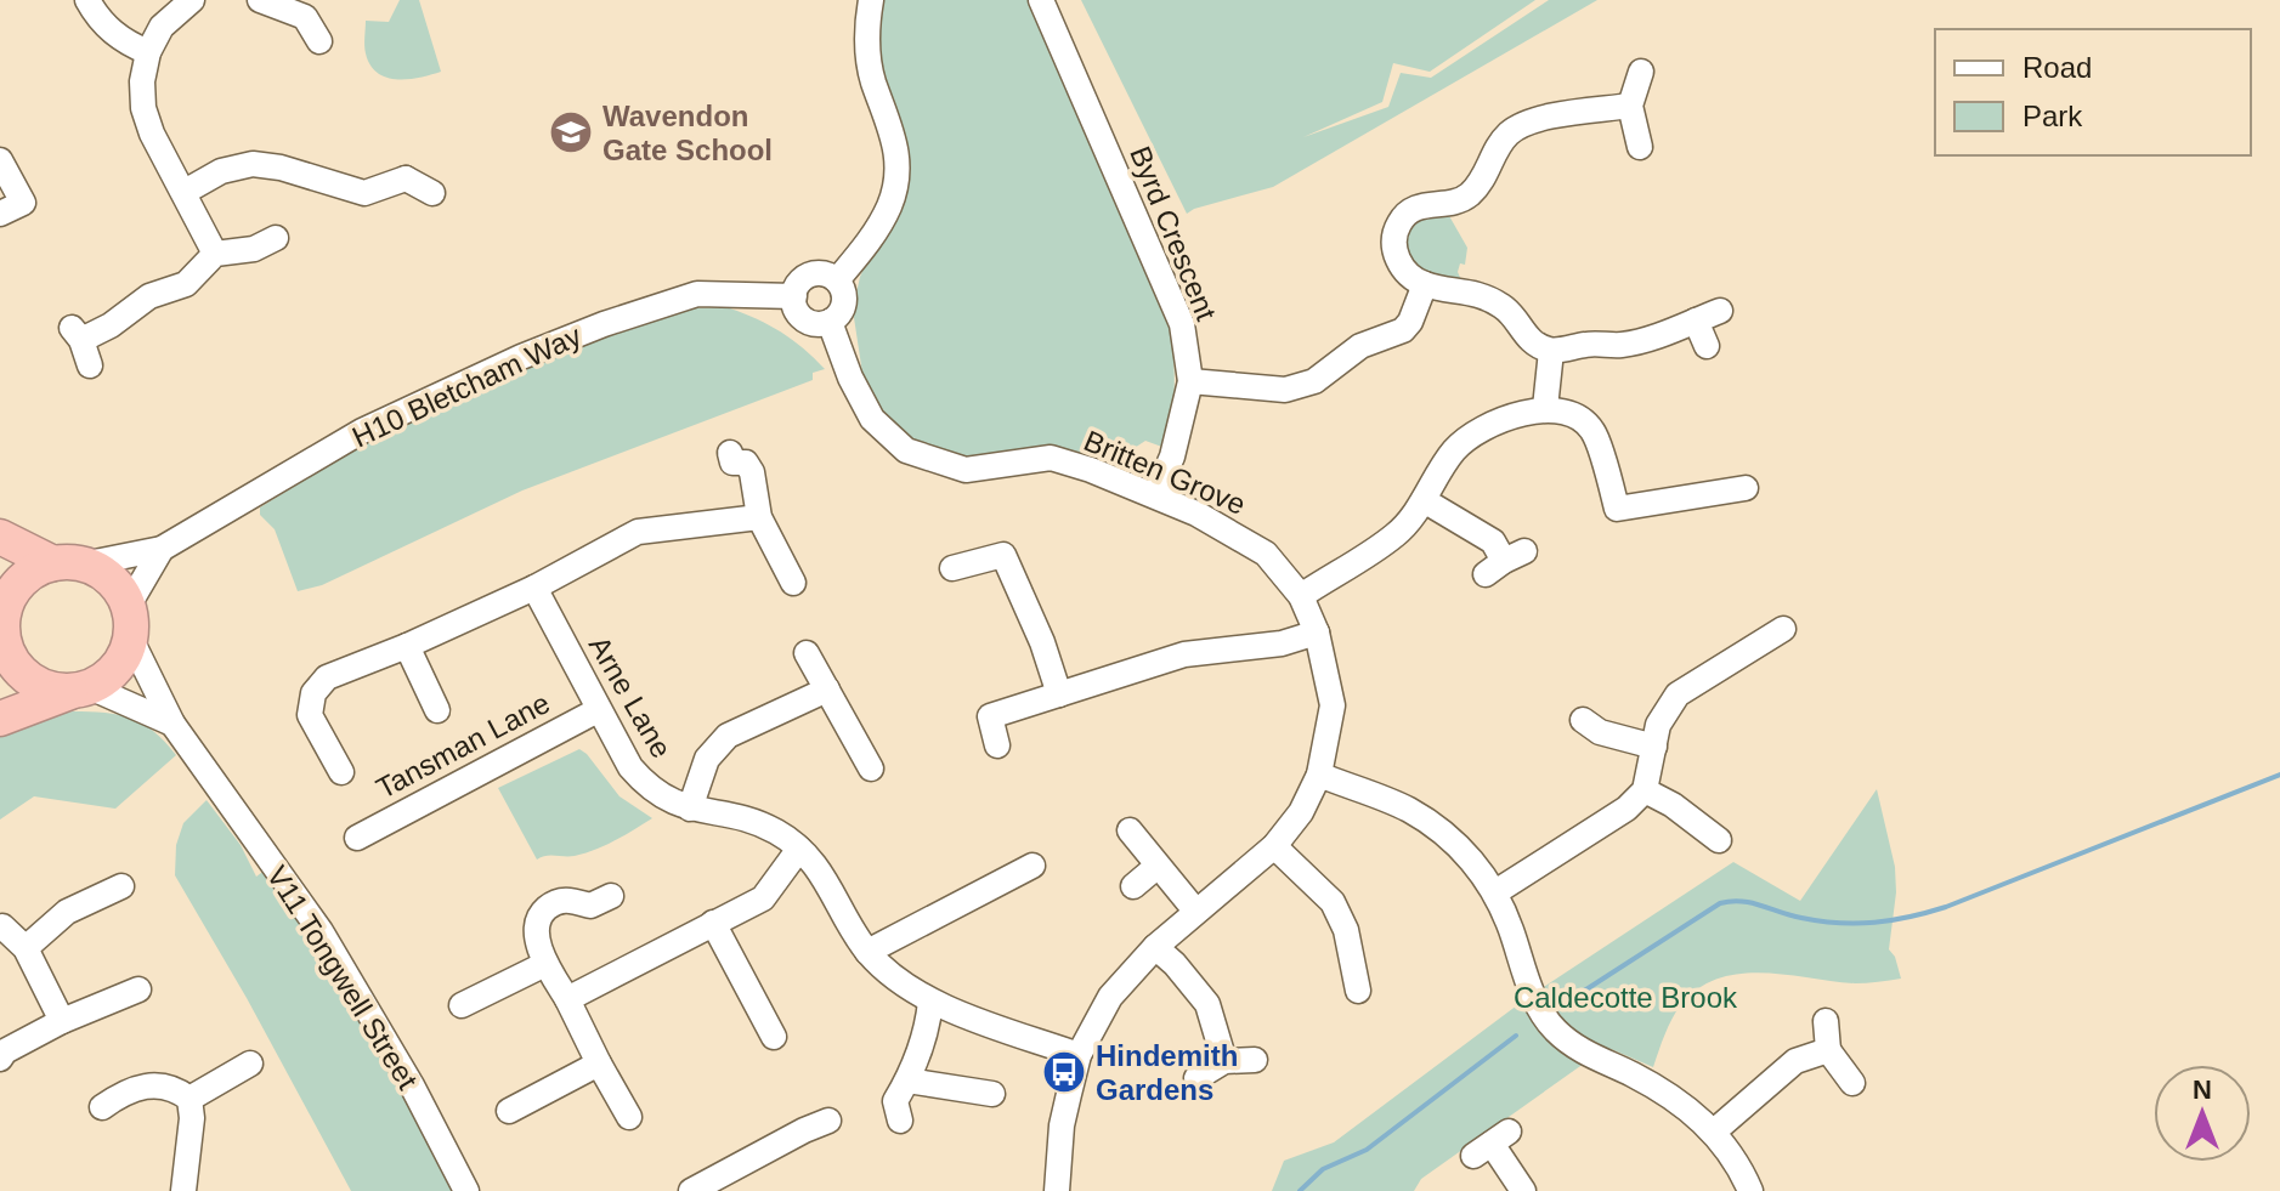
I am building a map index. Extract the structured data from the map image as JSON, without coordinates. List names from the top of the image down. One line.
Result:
{"streets":{"street":["Byrd Crescent","H10 Bletcham Way","Britten Grove","Arne Lane","Tansman Lane","V11 Tongwell Street"]},"crossings":[["Byrd Crescent","Britten Grove"],["H10 Bletcham Way","Britten Grove"],["H10 Bletcham Way","V11 Tongwell Street"],["Britten Grove","Arne Lane"],["Arne Lane","Tansman Lane"]],"parks":["Caldecotte Brook"],"places":{"school or university":["Wavendon Gate School"],"bus stop":["Hindemith Gardens"]},"legend":["Road","Park"],"north":"top"}
